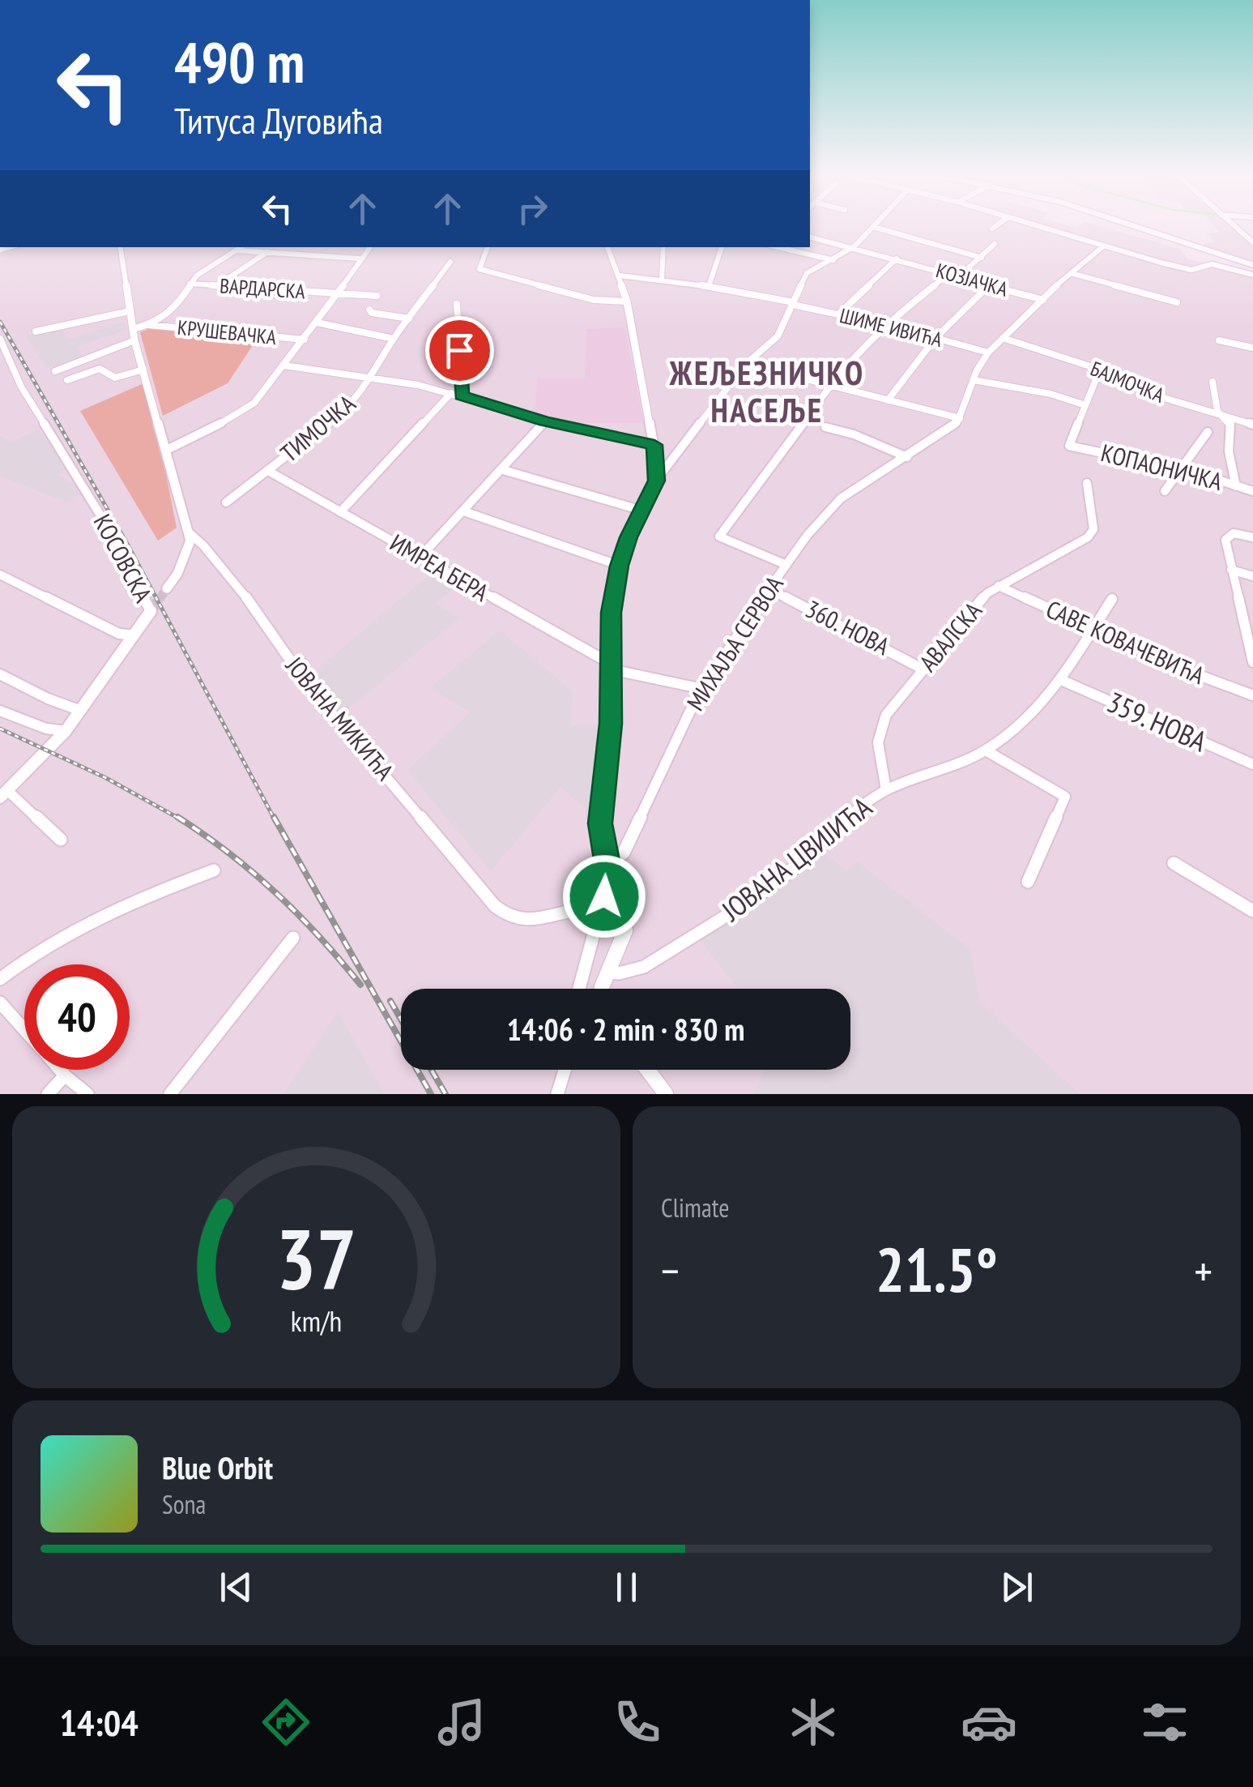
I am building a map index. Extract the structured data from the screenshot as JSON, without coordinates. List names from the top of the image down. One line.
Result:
{"streets":{"street":["КОЗЈАЧКА","ВАРДАРСКА","ШИМЕ ИВИЋА","КРУШЕВАЧКА","БАЈМОЧКА","ТИМОЧКА","КОПАОНИЧКА","КОСОВСКА","ИМРЕА БЕРА","360. НОВА","АВАЛСКА","САВЕ КОВАЧЕВИЋА","МИХАЉА СЕРВОА","ЈОВАНА МИКИЋА","359. НОВА","ЈОВАНА ЦВИЈИЋА"]},"crossings":[["ТИМОЧКА","ИМРЕА БЕРА"],["КОСОВСКА","ЈОВАНА МИКИЋА"],["ИМРЕА БЕРА","МИХАЉА СЕРВОА"],["360. НОВА","АВАЛСКА"],["360. НОВА","МИХАЉА СЕРВОА"],["АВАЛСКА","САВЕ КОВАЧЕВИЋА"],["АВАЛСКА","ЈОВАНА ЦВИЈИЋА"],["САВЕ КОВАЧЕВИЋА","ЈОВАНА ЦВИЈИЋА"],["359. НОВА","ЈОВАНА ЦВИЈИЋА"]],"districts":["ЖЕЉЕЗНИЧКО НАСЕЉЕ"],"page":{"turn":["490 m","Титуса Дуговића"],"limit":"40","trip":"14:06 · 2 min · 830 m","tile":"Climate","heat":["−","21.5°","+"],"song":["Blue Orbit","Sona"],"tabs":"14:04","gauge":["37","km/h"]}}
